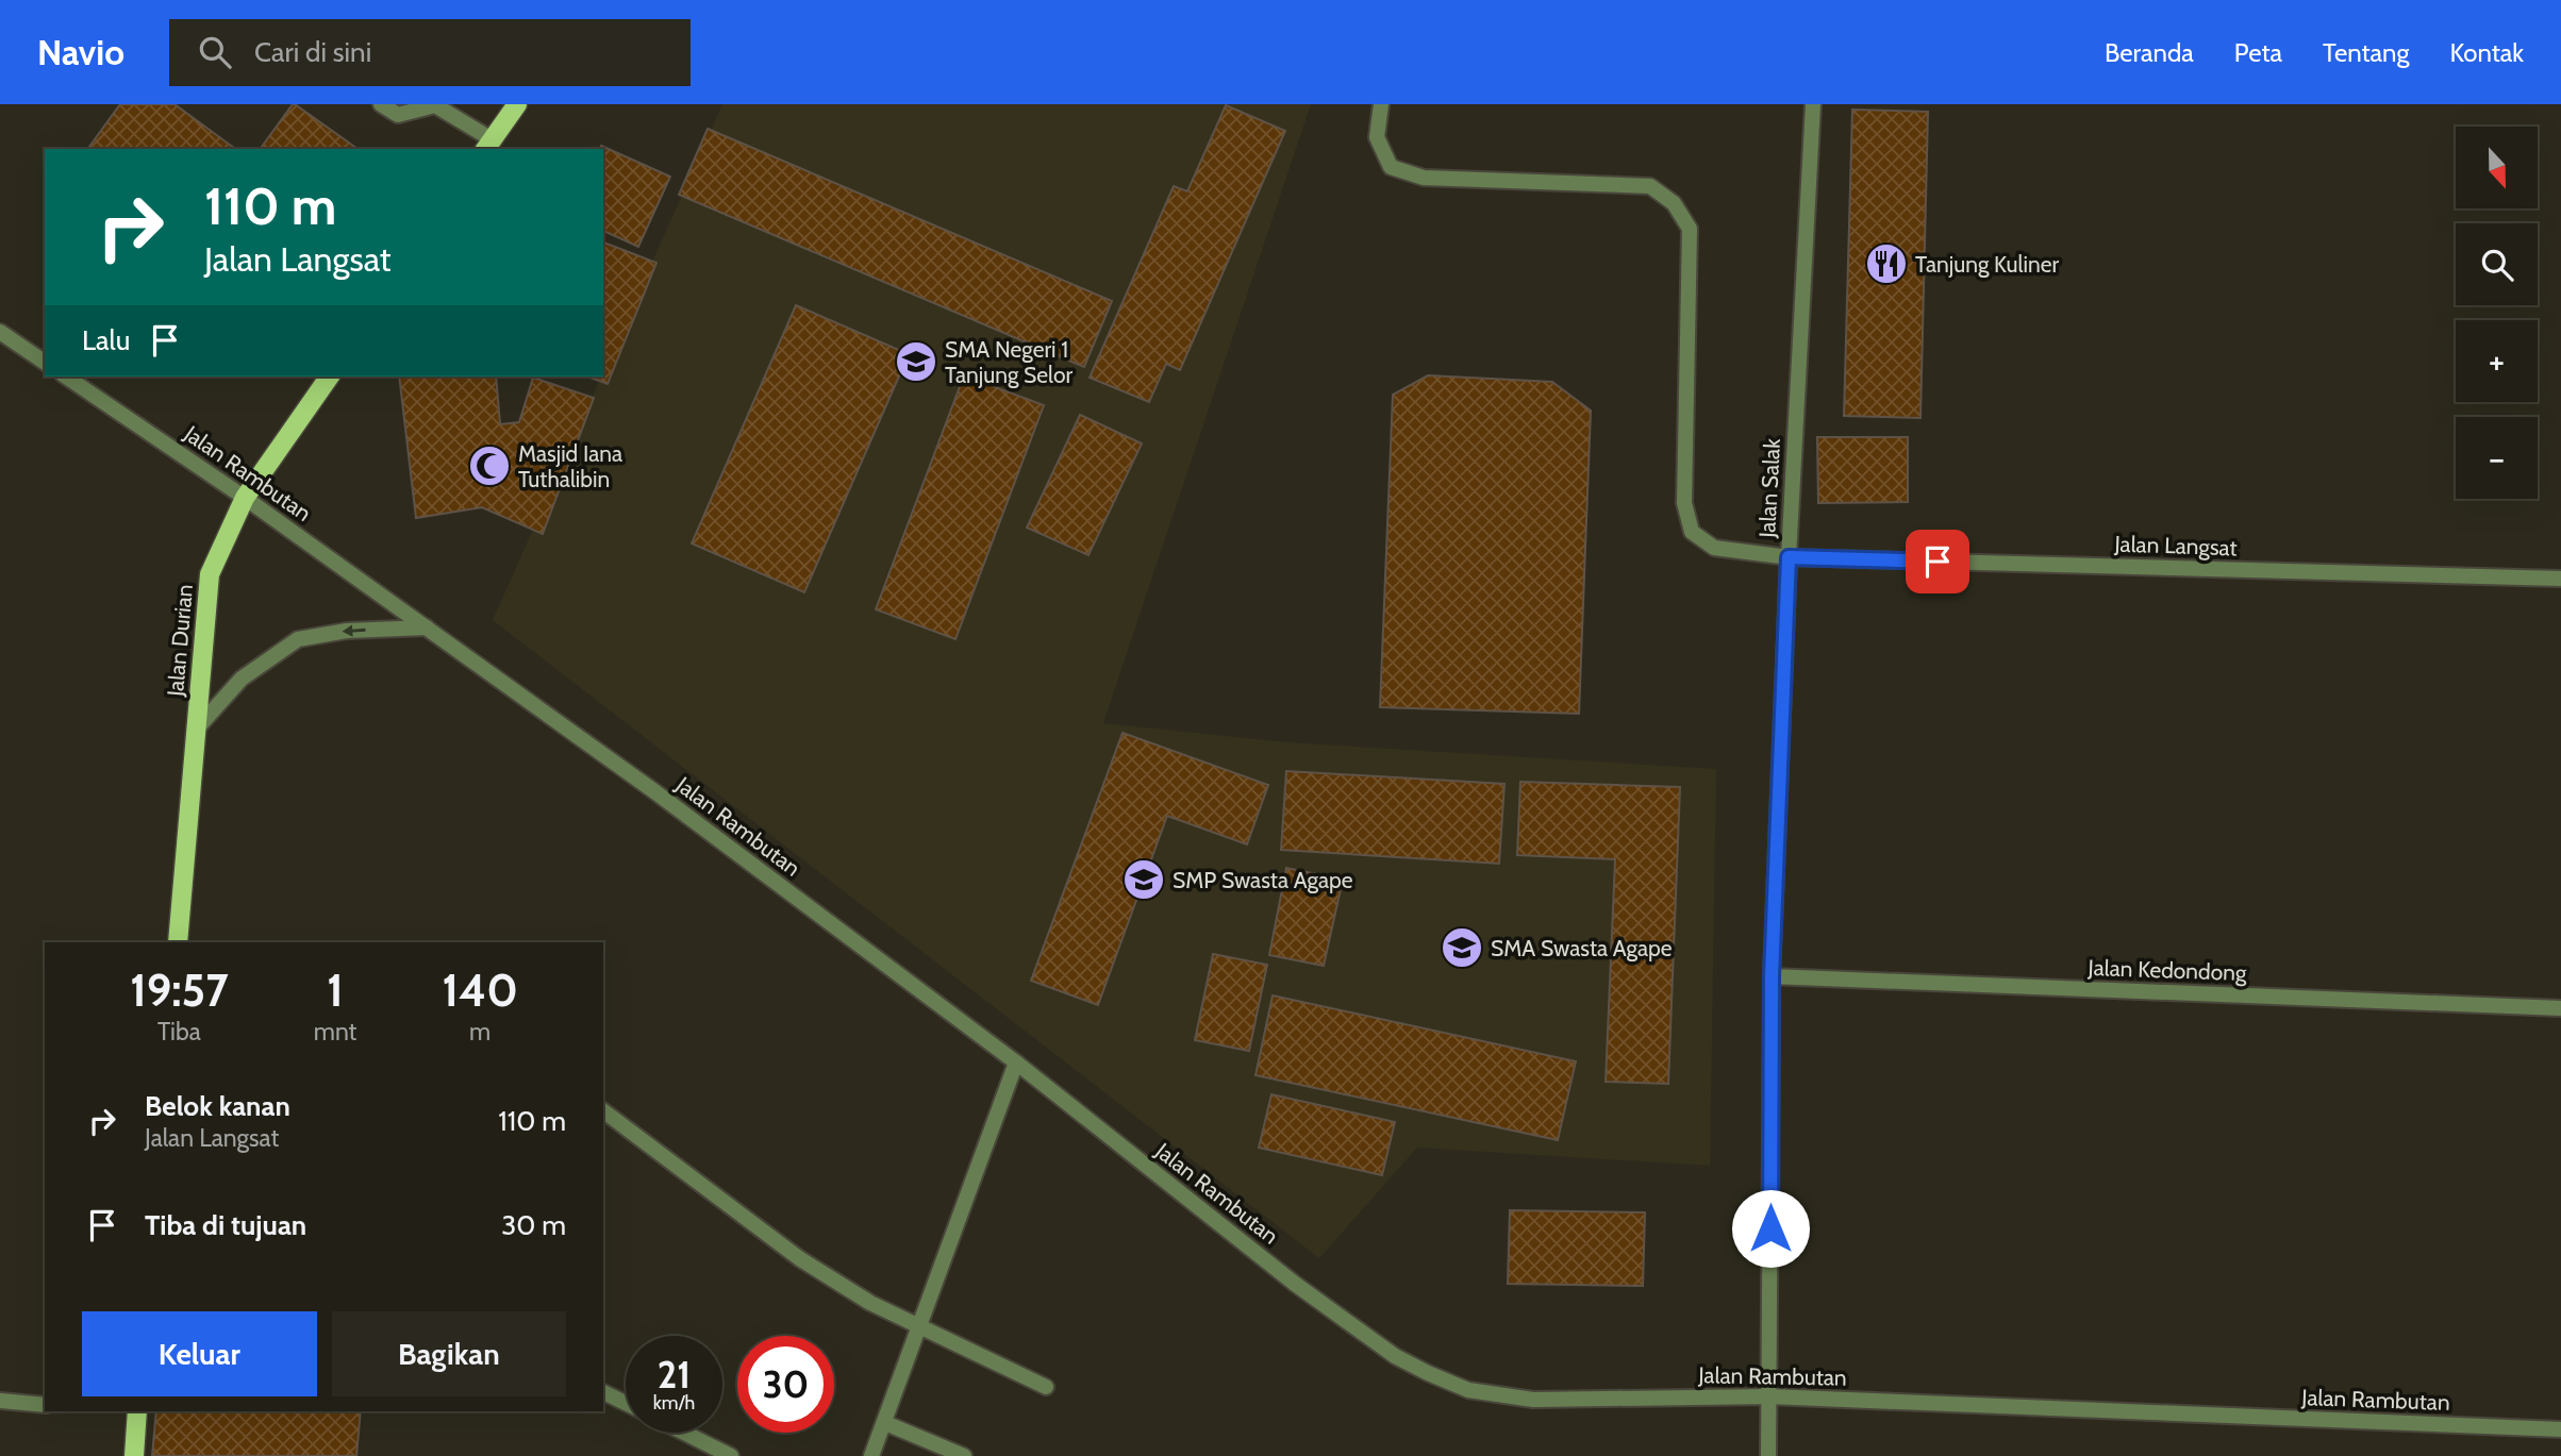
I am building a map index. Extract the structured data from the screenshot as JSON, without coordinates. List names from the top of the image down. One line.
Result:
{"streets":{"main road":["Jalan Durian"],"street":["Jalan Rambutan","Jalan Salak","Jalan Langsat","Jalan Kedondong"]},"crossings":[["Jalan Rambutan","Jalan Salak"],["Jalan Rambutan","Jalan Durian"],["Jalan Salak","Jalan Langsat"],["Jalan Salak","Jalan Kedondong"]],"places":{"restaurant":["Tanjung Kuliner"],"school or university":["SMA Negeri 1 Tanjung Selor","SMP Swasta Agape","SMA Swasta Agape"],"mosque":["Masjid Iana Tuthalibin"]},"north":"bottom","page":{"header":"Navio","search":"Cari di sini","nav":["Beranda","Peta","Tentang","Kontak"],"map_buttons":["+","−"],"turn":["110 m","Jalan Langsat"],"then":"Lalu","eta":["19:57","Tiba","1","mnt","140","m"],"list":[{"name":"Belok kanan","note":"Jalan Langsat","value":"110 m"},{"name":"Tiba di tujuan","value":"30 m"}],"buttons":["Keluar","Bagikan"],"speed":"21 km/h","limit":"30"}}
